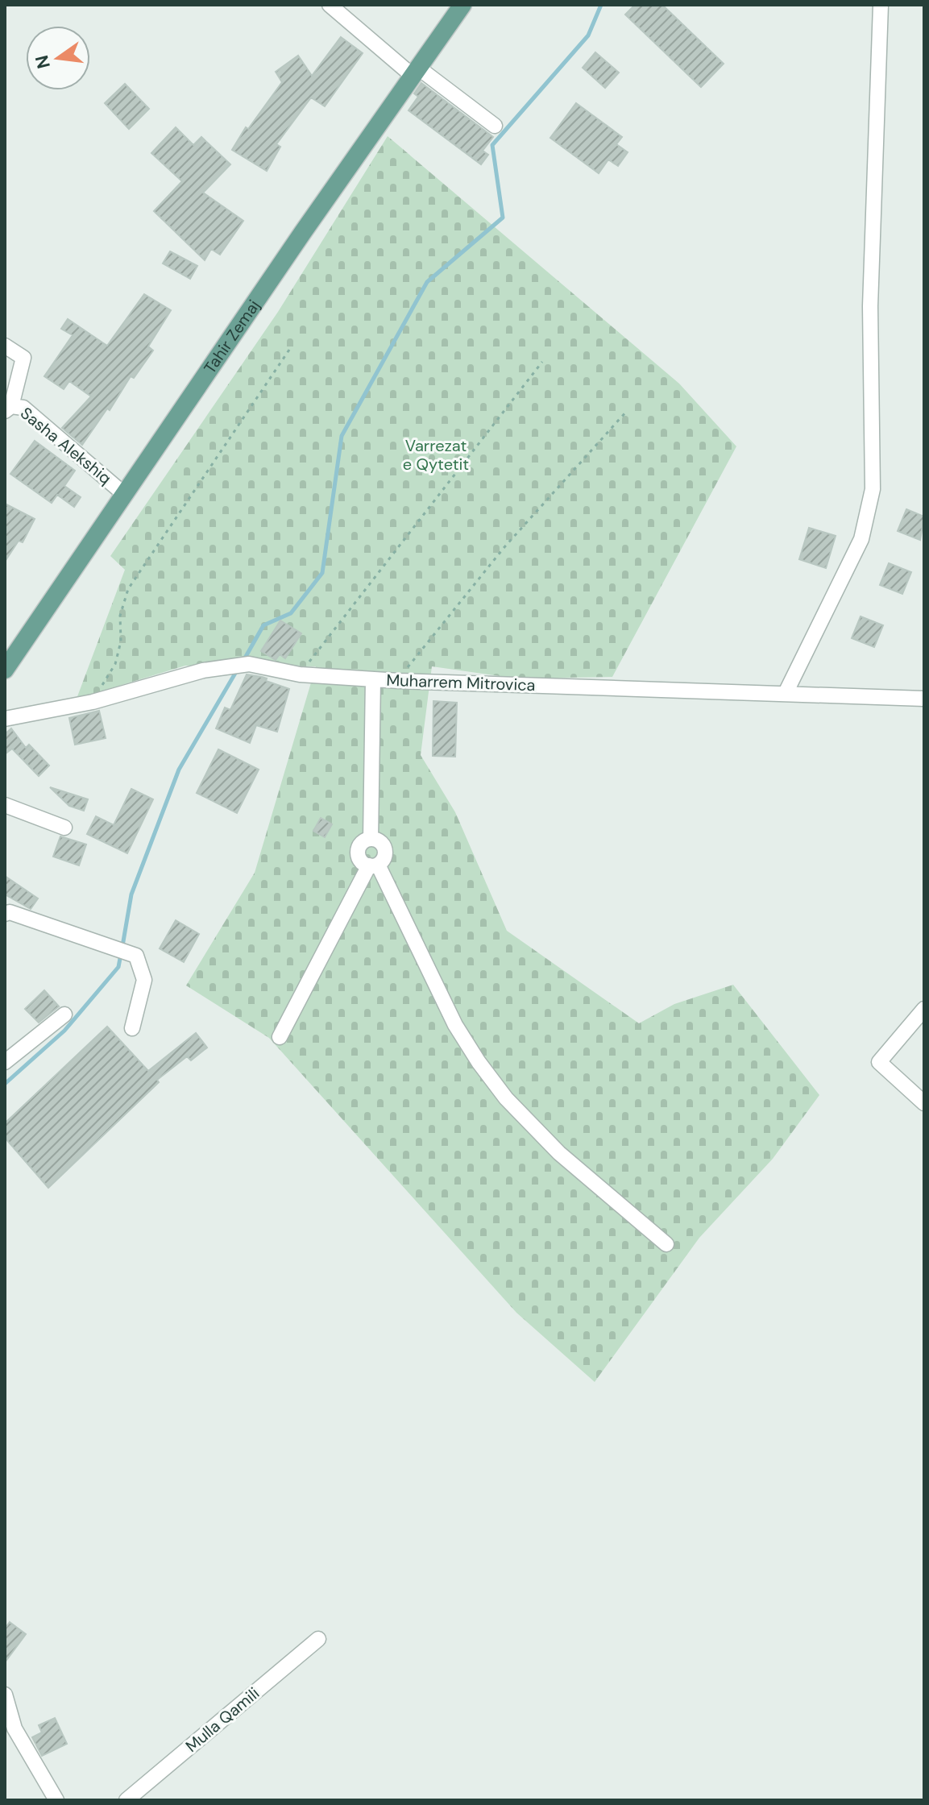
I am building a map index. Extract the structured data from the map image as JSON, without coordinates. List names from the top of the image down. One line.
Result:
{"streets":{"main road":["Tahir Zemaj"],"street":["Sasha Alekshiq","Muharrem Mitrovica","Mulla Qamili"]},"crossings":[["Tahir Zemaj","Sasha Alekshiq"]],"parks":["Varrezat e Qytetit"],"north":"left"}
